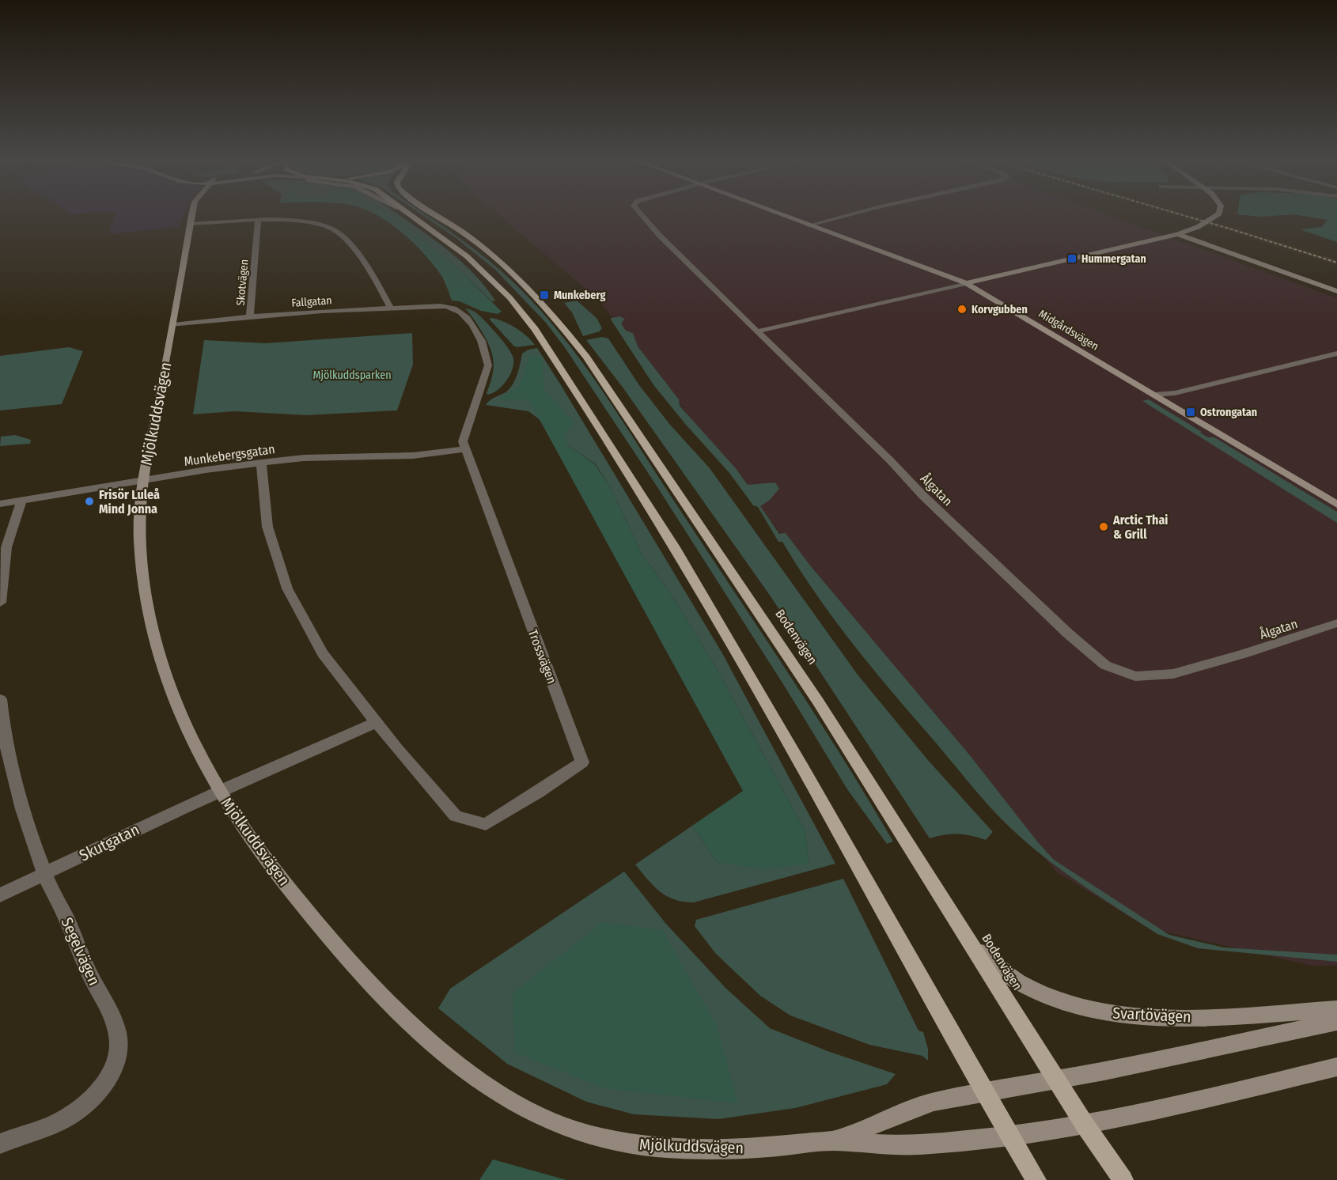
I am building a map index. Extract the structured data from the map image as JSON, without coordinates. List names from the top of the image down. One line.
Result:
{"streets":{"main road":["Bodenvägen"],"street":["Skotvägen","Fallgatan","Midgårdsvägen","Mjölkuddsvägen","Munkebergsgatan","Ålgatan","Trossvägen","Skutgatan","Segelvägen","Svartövägen"]},"crossings":[["Skotvägen","Fallgatan"],["Fallgatan","Mjölkuddsvägen"],["Fallgatan","Trossvägen"],["Mjölkuddsvägen","Munkebergsgatan"],["Mjölkuddsvägen","Skutgatan"],["Munkebergsgatan","Trossvägen"],["Bodenvägen","Svartövägen"],["Skutgatan","Segelvägen"]],"parks":["Mjölkuddsparken"],"places":{"transit":["Hummergatan","Munkeberg","Ostrongatan"],"other":["Korvgubben","Frisör Luleå Mind Jonna","Arctic Thai & Grill"]}}
